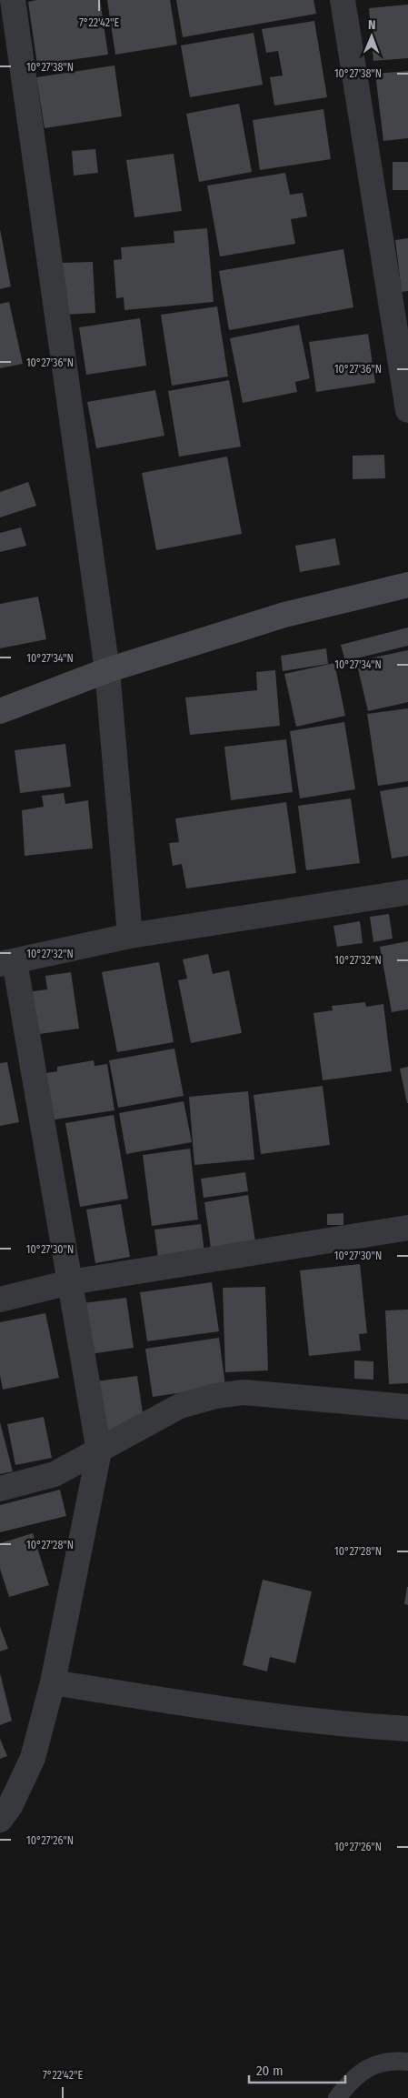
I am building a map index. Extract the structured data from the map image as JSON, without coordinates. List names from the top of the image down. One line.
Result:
{"scale_bar":"20 m","north":"top","coordinates":["7°22'42\"E","10°27'38\"N","10°27'36\"N","10°27'34\"N","10°27'32\"N","10°27'30\"N","10°27'28\"N","10°27'26\"N"]}
